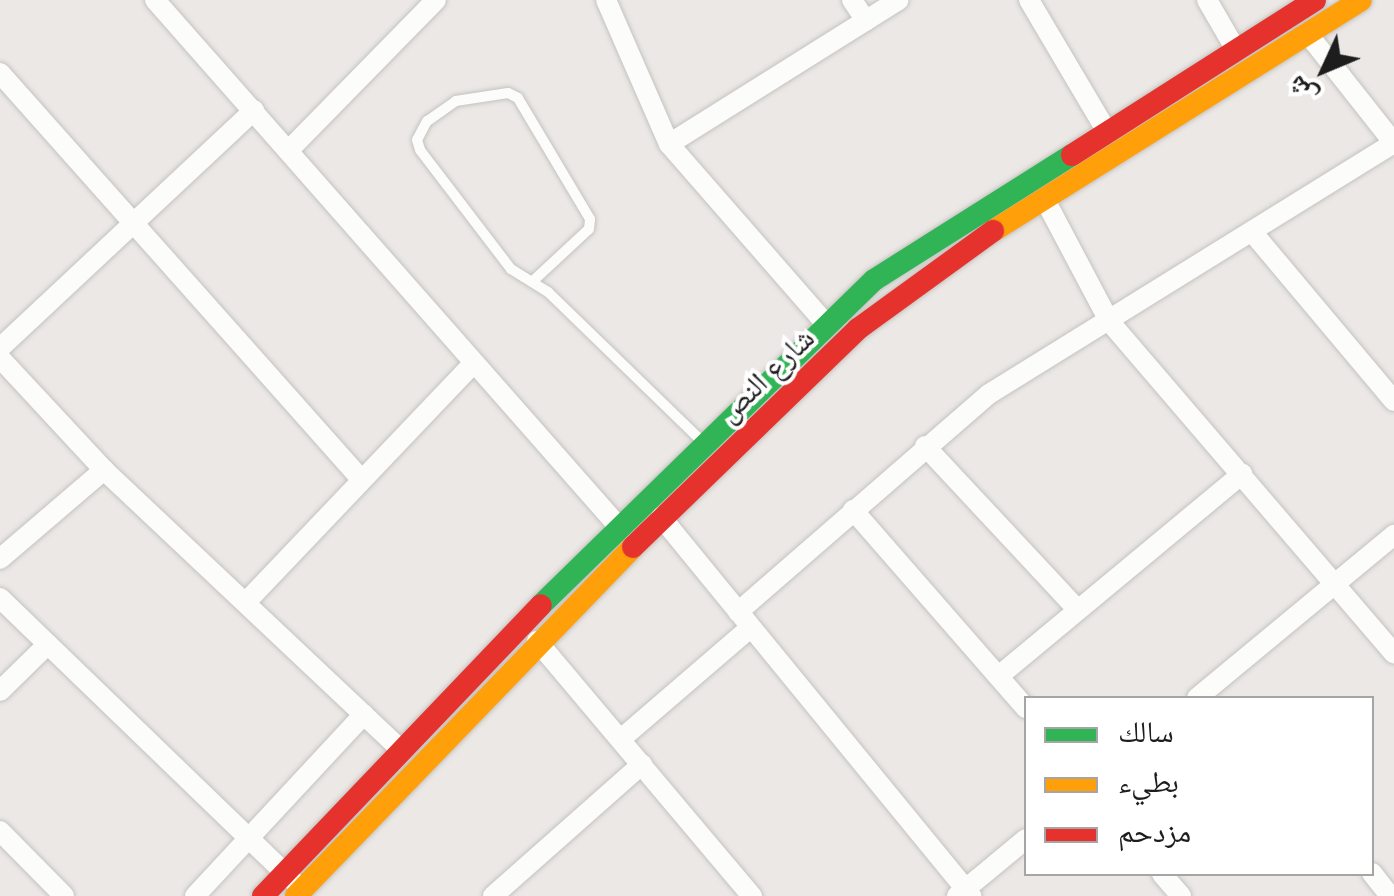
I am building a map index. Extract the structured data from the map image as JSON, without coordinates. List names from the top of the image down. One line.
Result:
{"streets":{"main road":["شارع النص"]},"legend":["سالك","بطيء","مزدحم"],"north":"bottom left"}
